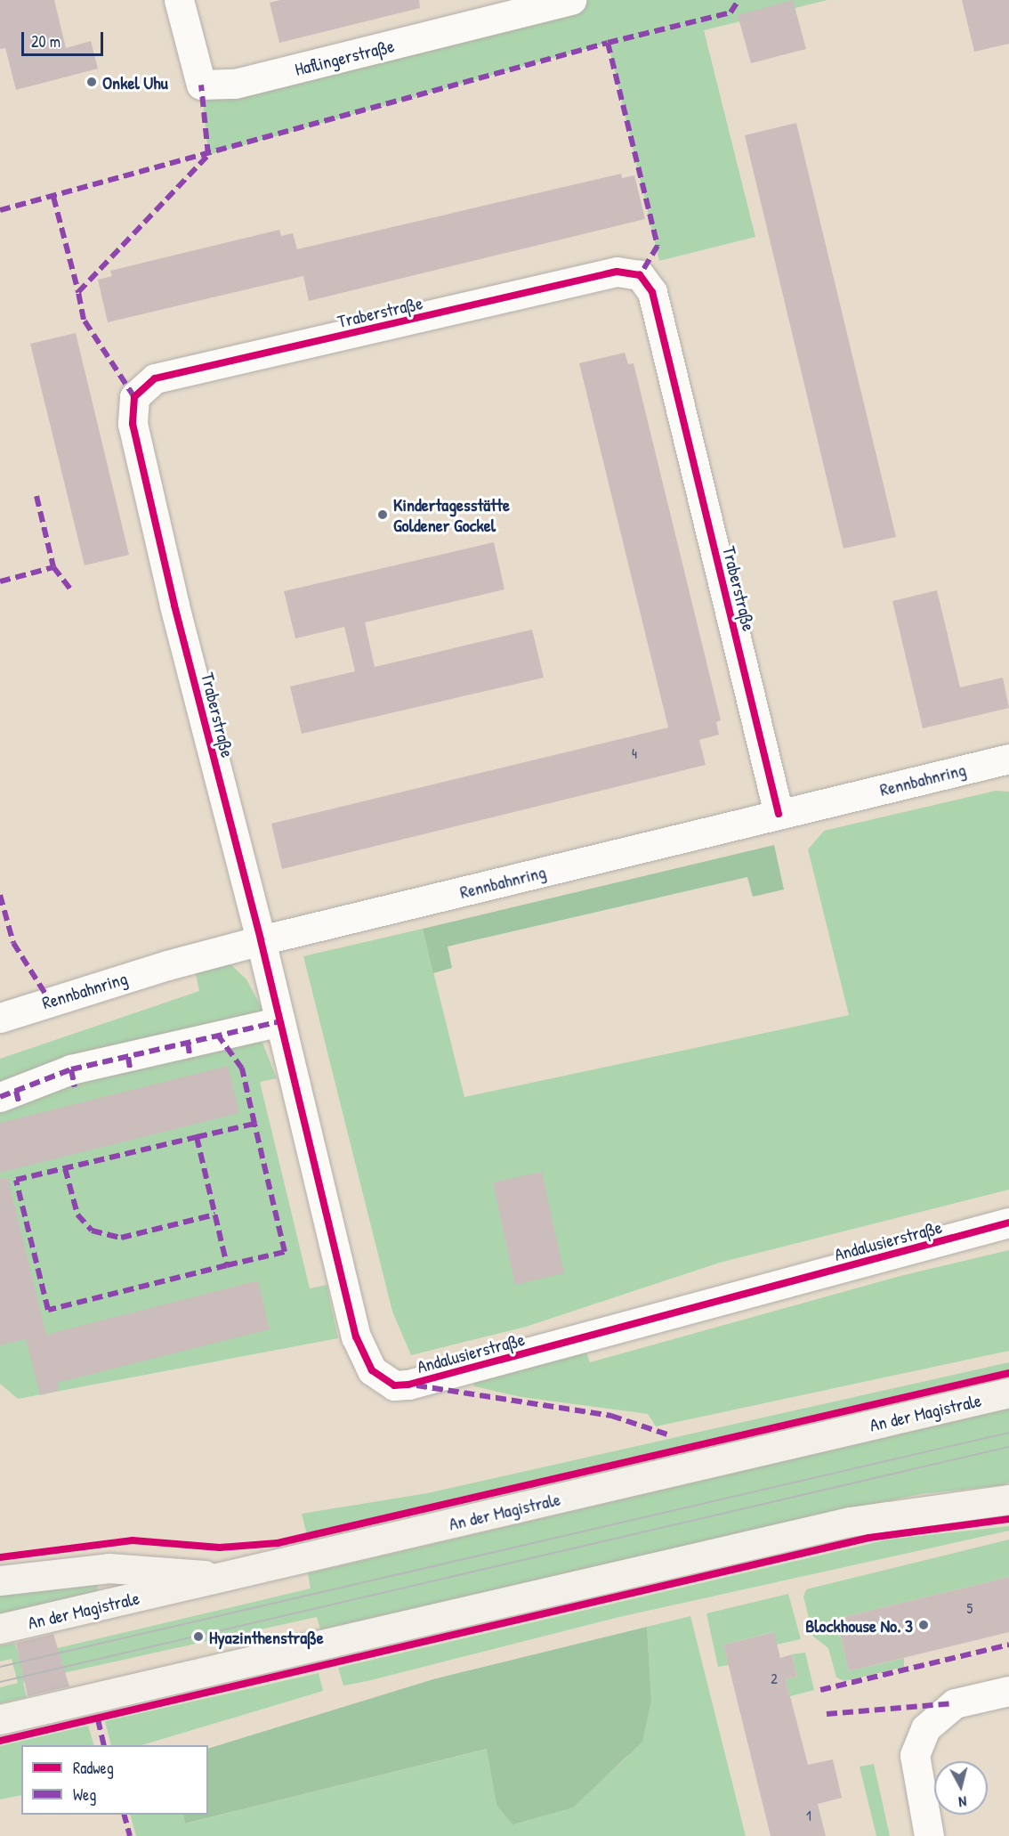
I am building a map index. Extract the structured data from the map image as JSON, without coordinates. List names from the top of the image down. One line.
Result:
{"streets":{"main road":["An der Magistrale"],"street":["Haflingerstraße","Traberstraße","Rennbahnring","Andalusierstraße"]},"crossings":[["Traberstraße","Rennbahnring"],["Traberstraße","Andalusierstraße"],["Rennbahnring","Andalusierstraße"]],"places":["Onkel Uhu","Kindertagesstätte Goldener Gockel","Blockhouse No. 3","Hyazinthenstraße"],"house_numbers":["4","5","2","1"],"legend":["Radweg","Weg"],"scale_bar":"20 m","north":"bottom"}
